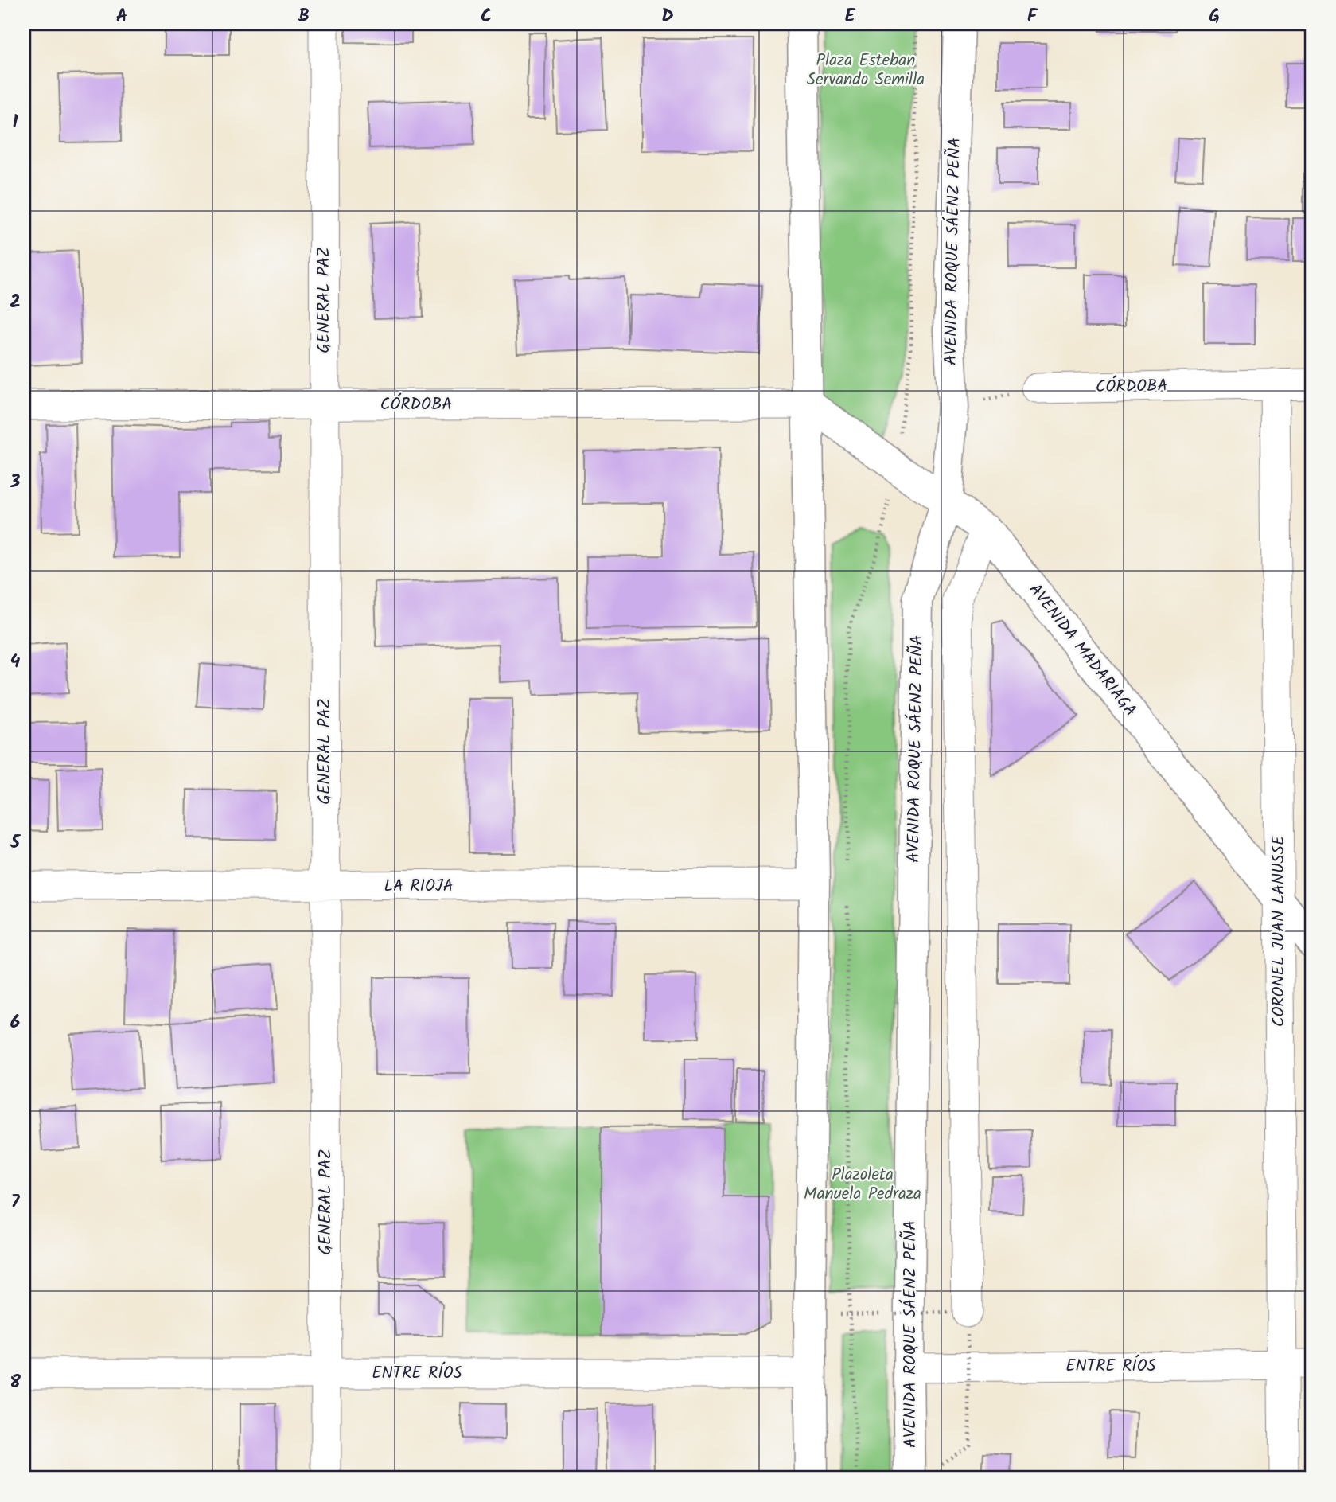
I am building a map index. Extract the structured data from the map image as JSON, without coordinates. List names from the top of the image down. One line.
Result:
{"streets":{"main road":["AVENIDA ROQUE SÁENZ PEÑA","AVENIDA MADARIAGA"],"street":["GENERAL PAZ","CÓRDOBA","LA RIOJA","CORONEL JUAN LANUSSE","ENTRE RÍOS"]},"crossings":[["AVENIDA ROQUE SÁENZ PEÑA","AVENIDA MADARIAGA"],["AVENIDA ROQUE SÁENZ PEÑA","ENTRE RÍOS"],["GENERAL PAZ","CÓRDOBA"],["GENERAL PAZ","LA RIOJA"],["GENERAL PAZ","ENTRE RÍOS"],["CÓRDOBA","AVENIDA MADARIAGA"],["CÓRDOBA","CORONEL JUAN LANUSSE"],["AVENIDA MADARIAGA","CORONEL JUAN LANUSSE"],["CORONEL JUAN LANUSSE","ENTRE RÍOS"]],"parks":["Plaza Esteban Servando Semilla","Plazoleta Manuela Pedraza"],"grid":{"columns":["A","B","C","D","E","F","G"],"rows":["1","2","3","4","5","6","7","8"]}}
